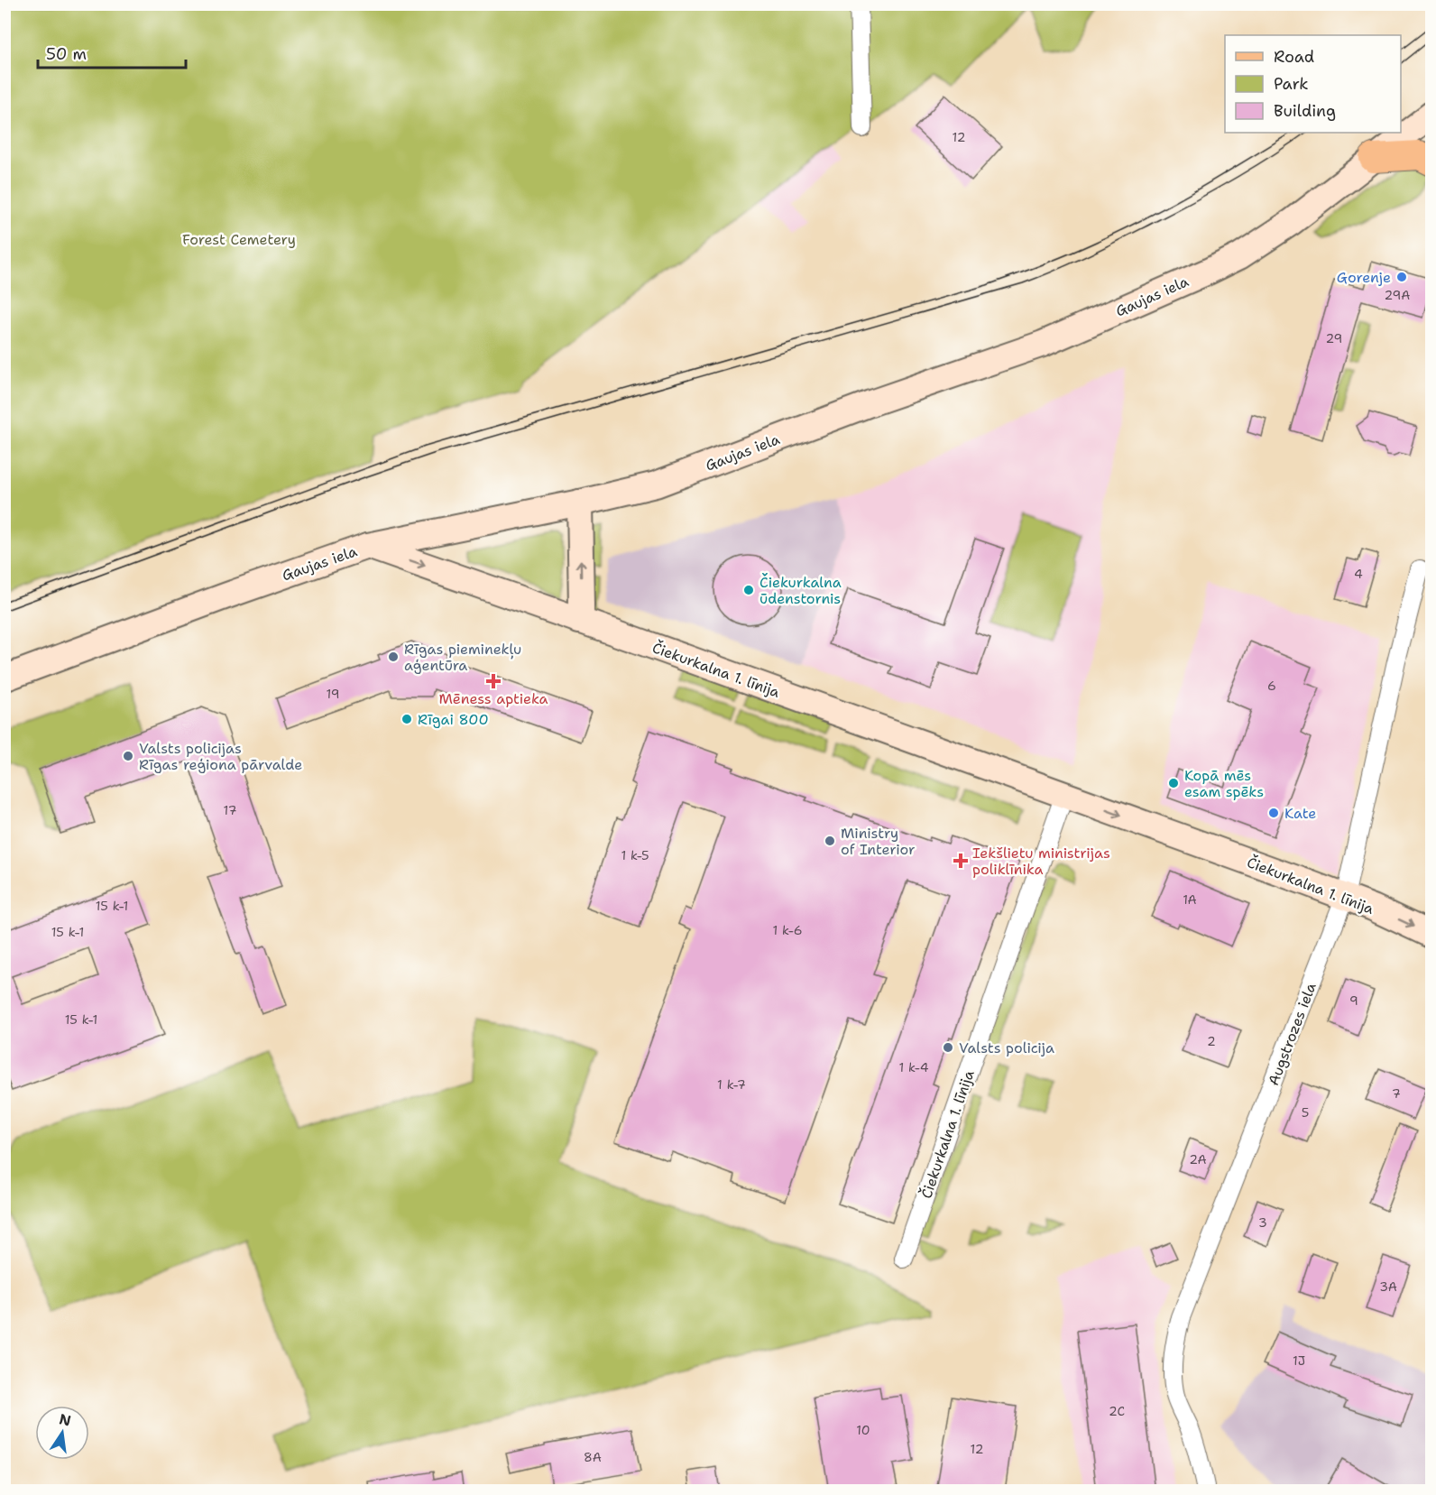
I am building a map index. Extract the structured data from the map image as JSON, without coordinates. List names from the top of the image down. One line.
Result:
{"streets":{"street":["Gaujas iela","Čiekurkalna 1. līnija","Augstrozes iela"]},"crossings":[["Gaujas iela","Čiekurkalna 1. līnija"],["Čiekurkalna 1. līnija","Augstrozes iela"]],"one_way":["Čiekurkalna 1. līnija"],"parks":["Forest Cemetery"],"places":{"other":["Gorenje","Čiekurkalna ūdenstornis","Rīgas pieminekļu aģentūra","Rīgai 800","Valsts policijas Rīgas reģiona pārvalde","Kopā mēs esam spēks","Kate","Ministry of Interior","Valsts policija"],"health":["Mēness aptieka","Iekšlietu ministrijas poliklīnika"]},"house_numbers":["12","29A","29","4","6","19","17","1 k-5","1A","15 k-1","1 k-6","15 k-1","9","15 k-1","2","1 k-4","1 k-7","7","5","2A","3","3A","1J","2C","10","12","8A"],"legend":["Road","Park","Building"],"scale_bar":"50 m","north":"top"}
